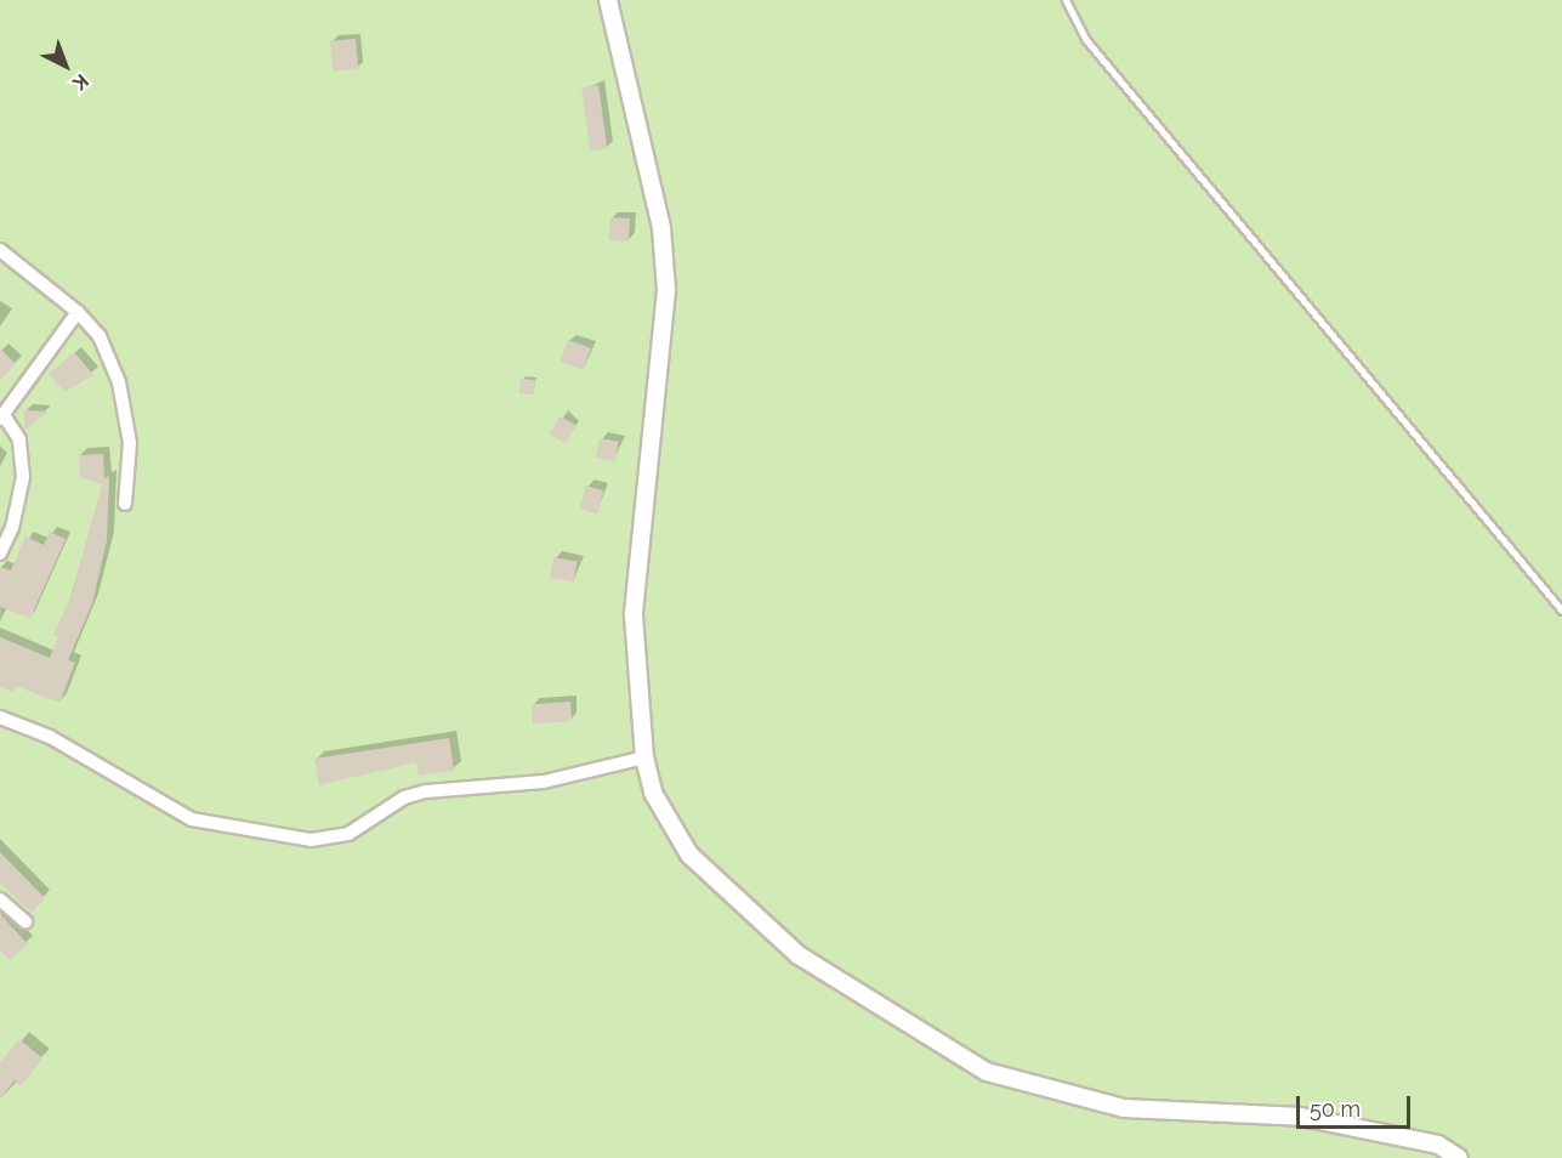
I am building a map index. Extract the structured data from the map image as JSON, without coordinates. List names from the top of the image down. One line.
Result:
{"scale_bar":"50 m","north":"bottom right"}
